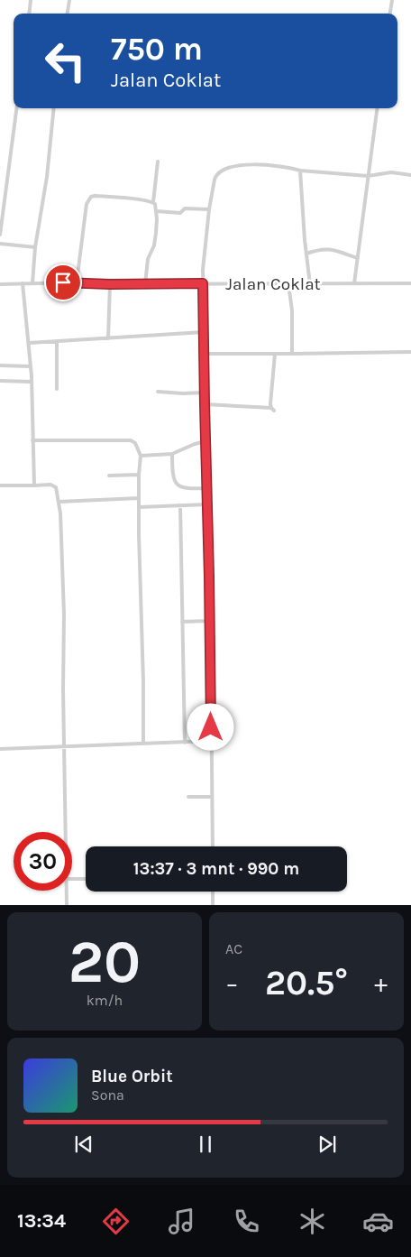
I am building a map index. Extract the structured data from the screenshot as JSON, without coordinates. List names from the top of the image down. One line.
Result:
{"streets":{"street":["Jalan Coklat"]},"page":{"turn":["750 m","Jalan Coklat"],"limit":"30","trip":"13:37 · 3 mnt · 990 m","tile":[["20","km/h"],"AC"],"heat":["−","20.5°","+"],"song":["Blue Orbit","Sona"],"tabs":"13:34"}}
